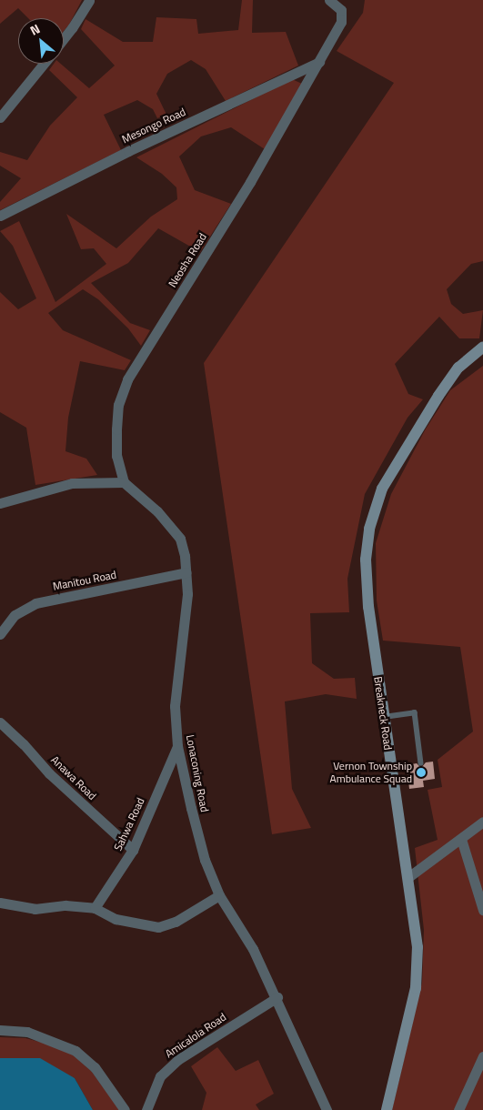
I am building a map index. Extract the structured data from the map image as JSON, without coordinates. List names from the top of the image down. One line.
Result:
{"streets":{"street":["Mesongo Road","Neosha Road","Manitou Road","Breakneck Road","Lonaconing Road","Anawa Road","Sahwa Road","Amicalola Road"]},"crossings":[["Mesongo Road","Neosha Road"],["Neosha Road","Lonaconing Road"],["Manitou Road","Lonaconing Road"],["Lonaconing Road","Sahwa Road"],["Lonaconing Road","Amicalola Road"],["Anawa Road","Sahwa Road"]],"places":["Vernon Township Ambulance Squad"],"north":"top left"}
